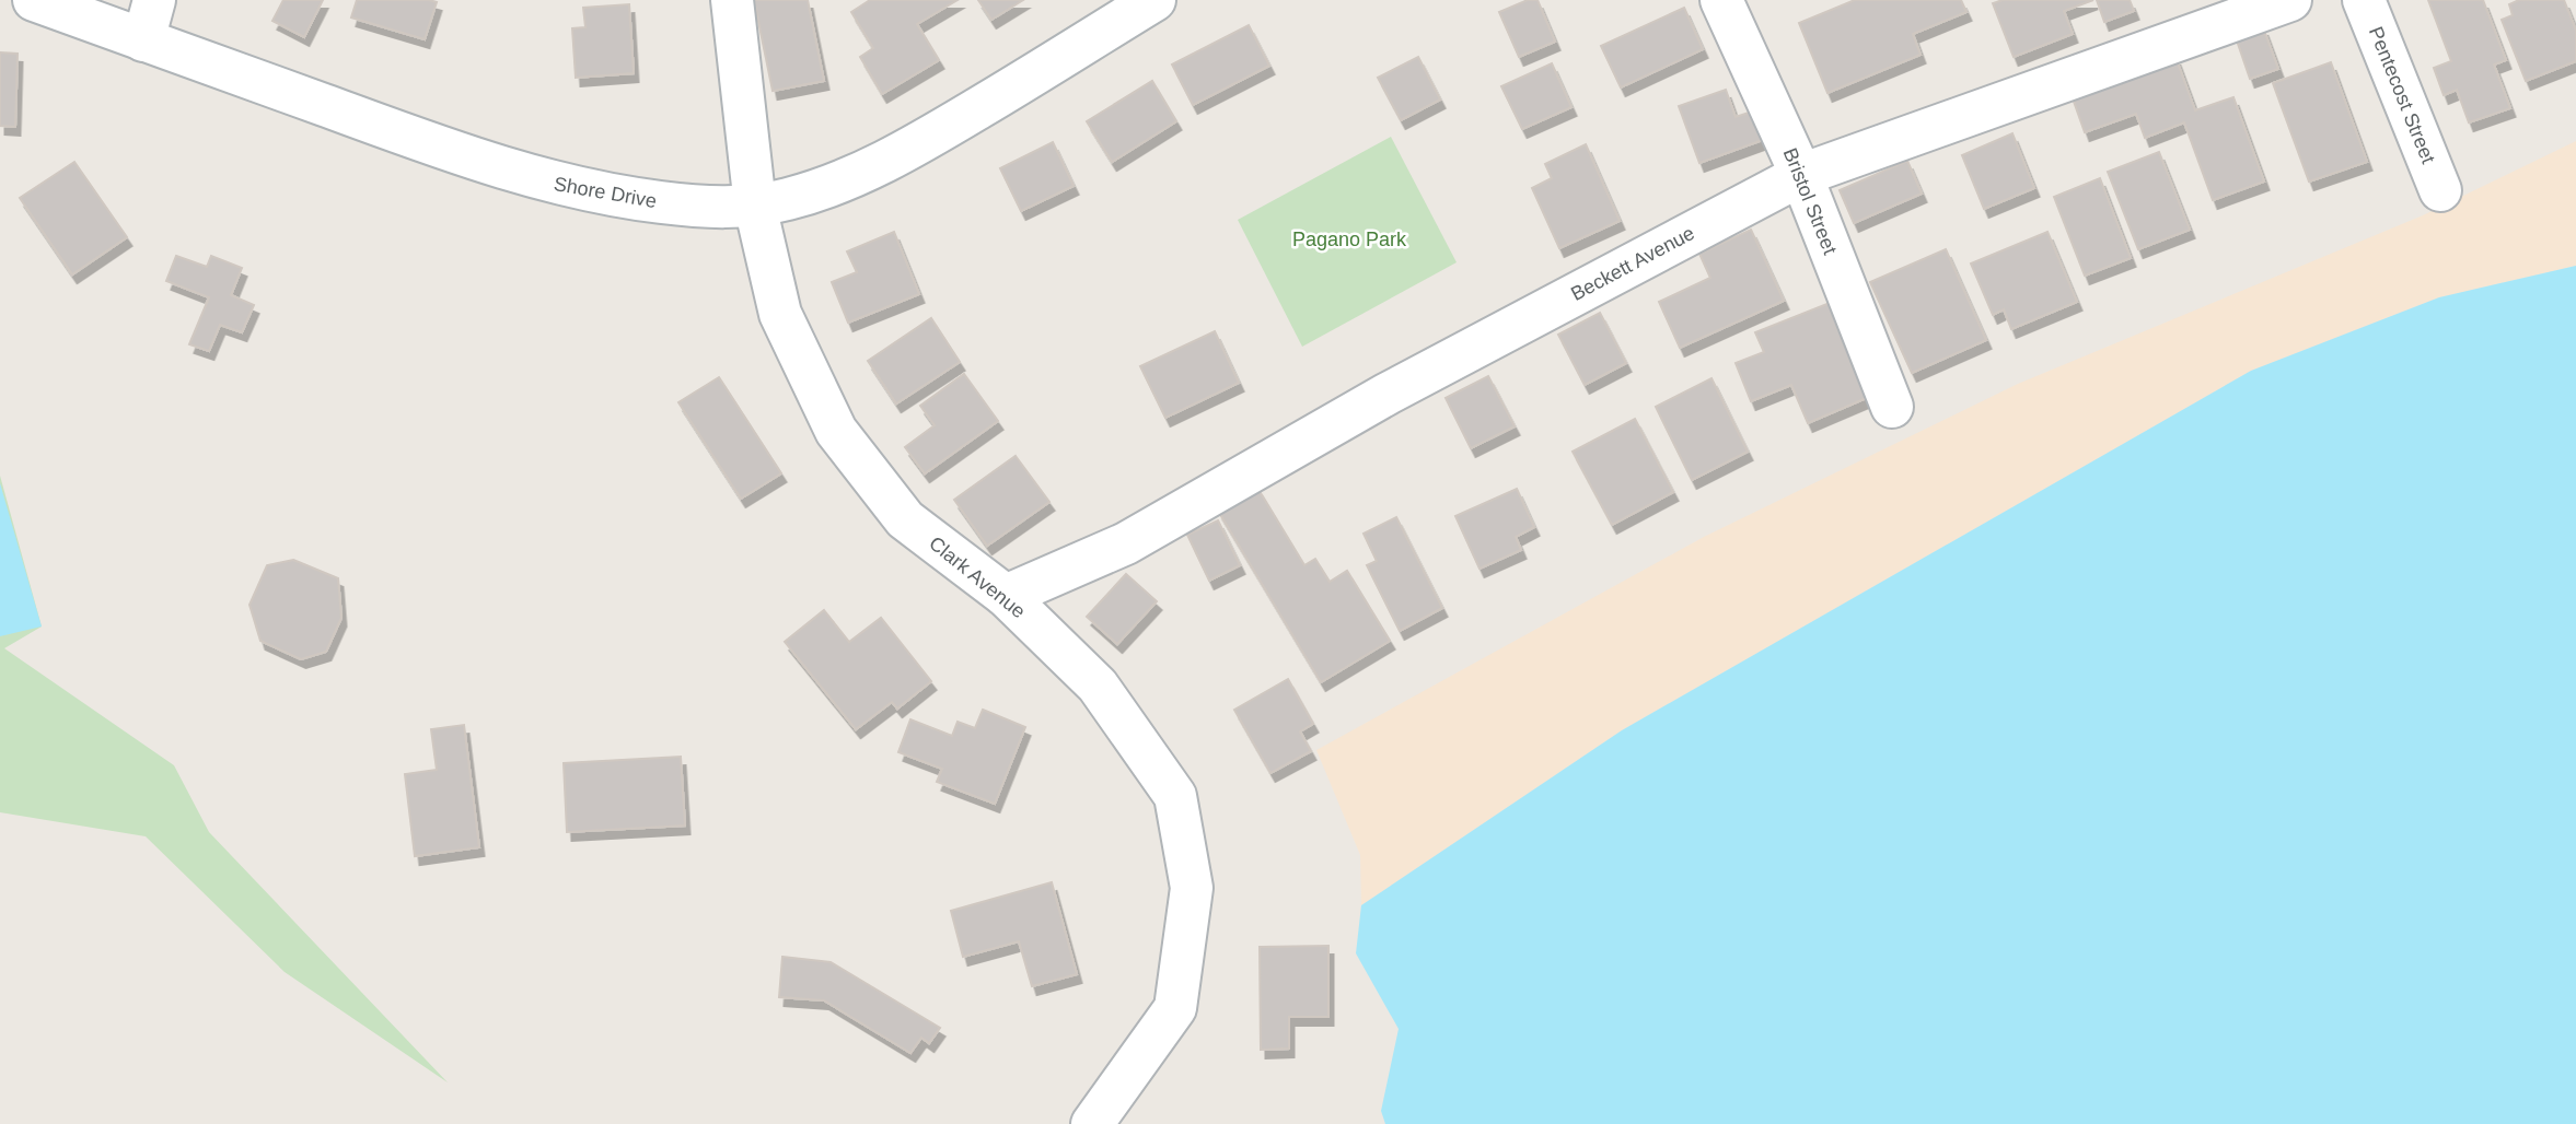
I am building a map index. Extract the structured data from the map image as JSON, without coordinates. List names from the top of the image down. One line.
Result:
{"streets":{"street":["Pentecost Street","Shore Drive","Bristol Street","Beckett Avenue","Clark Avenue"]},"crossings":[["Shore Drive","Clark Avenue"],["Bristol Street","Beckett Avenue"],["Beckett Avenue","Clark Avenue"]],"parks":["Pagano Park"]}
